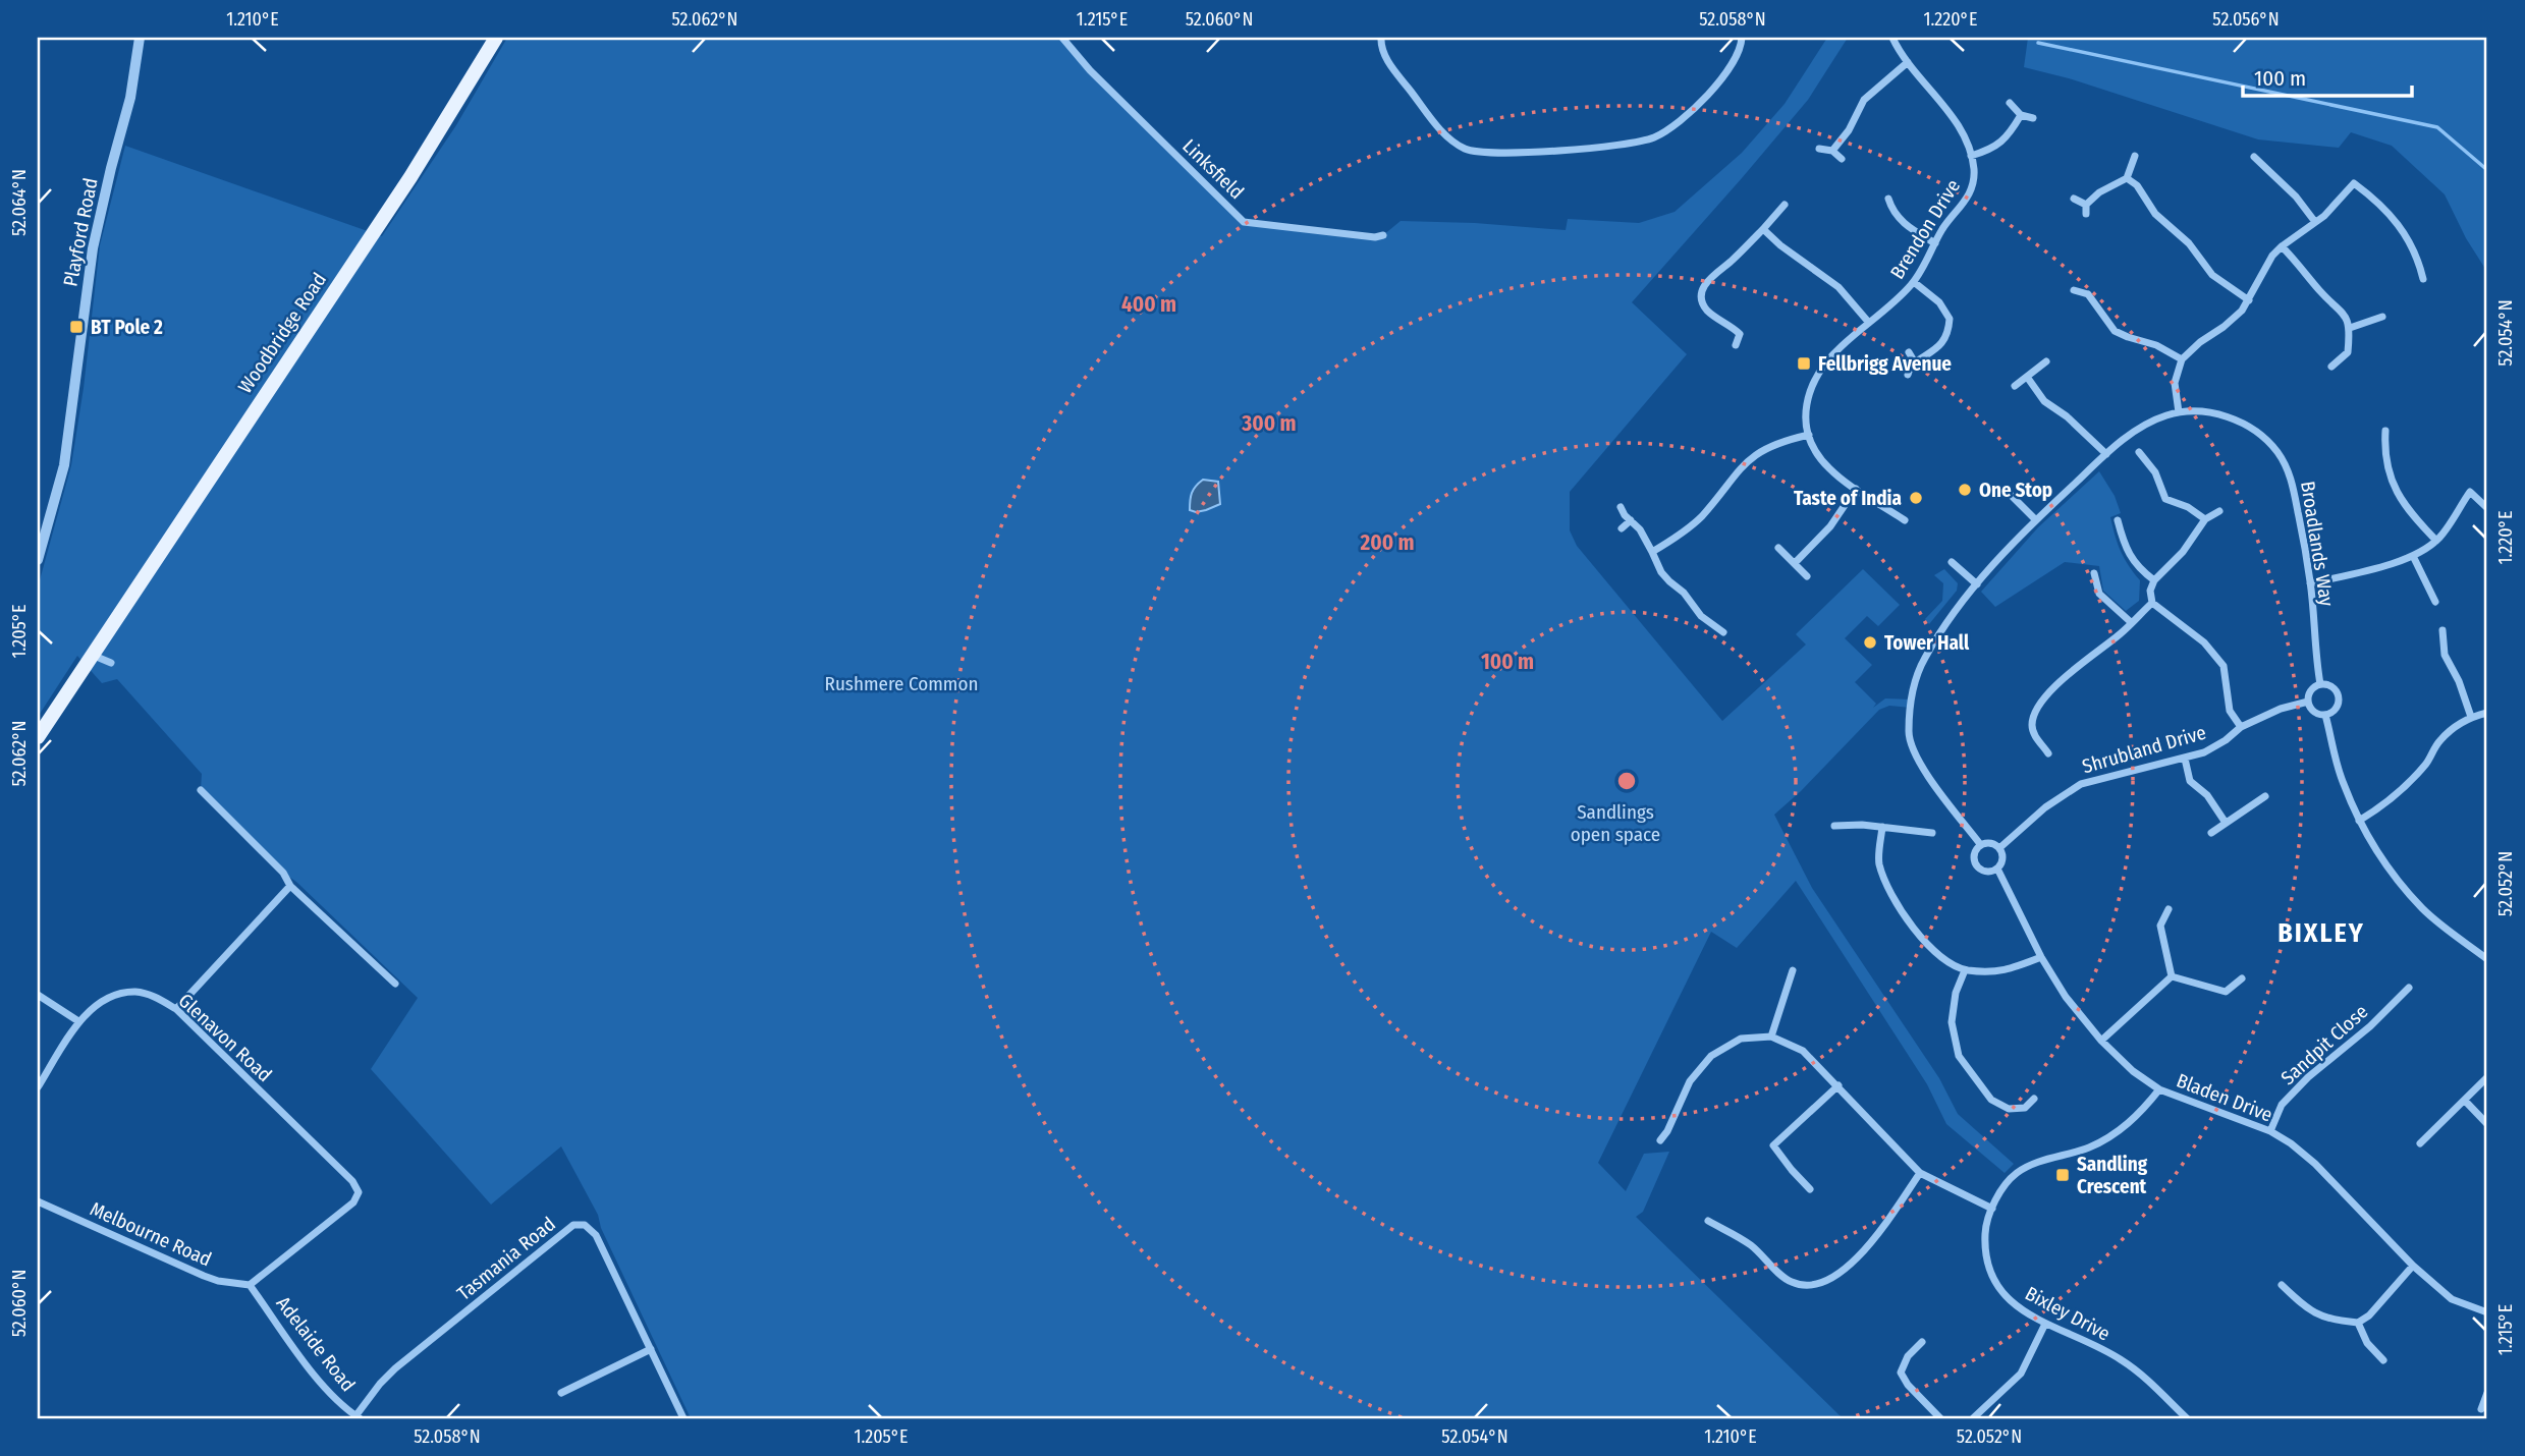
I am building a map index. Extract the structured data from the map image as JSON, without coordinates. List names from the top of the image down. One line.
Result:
{"streets":{"main road":["Woodbridge Road"],"street":["Linksfield","Brendon Drive","Playford Road","Broadlands Way","Shrubland Drive","Glenavon Road","Sandpit Close","Bladen Drive","Melbourne Road","Tasmania Road","Bixley Drive","Adelaide Road"]},"crossings":[["Broadlands Way","Shrubland Drive"],["Broadlands Way","Bladen Drive"],["Shrubland Drive","Bladen Drive"],["Glenavon Road","Melbourne Road"],["Glenavon Road","Adelaide Road"],["Sandpit Close","Bladen Drive"],["Bladen Drive","Bixley Drive"],["Melbourne Road","Adelaide Road"],["Tasmania Road","Adelaide Road"]],"districts":["BIXLEY"],"parks":["Rushmere Common","Sandlings open space"],"places":{"transit":["BT Pole 2","Fellbrigg Avenue","Sandling Crescent"],"other":["One Stop","Taste of India","Tower Hall"]},"scale_bar":"100 m","coordinates":["1.210°E","52.062°N","1.215°E","52.060°N","52.058°N","1.220°E","52.056°N","52.064°N","52.054°N","1.205°E","52.052°N"],"rings":["400 m","300 m","200 m","100 m"]}
